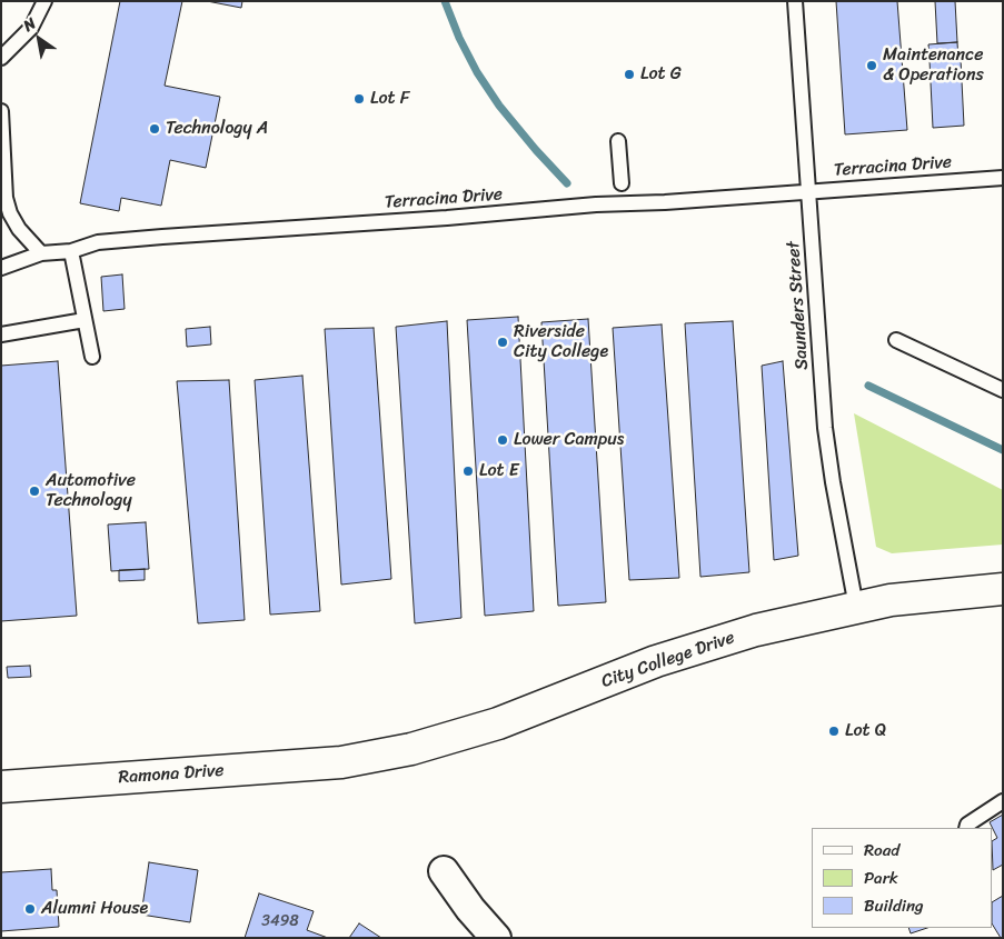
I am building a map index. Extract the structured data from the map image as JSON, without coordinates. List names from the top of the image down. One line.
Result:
{"streets":{"street":["City College Drive","Ramona Drive"],"lane":["Terracina Drive","Saunders Street"]},"crossings":[["Terracina Drive","Saunders Street"],["Saunders Street","City College Drive"],["City College Drive","Ramona Drive"]],"places":["Maintenance & Operations","Lot G","Lot F","Technology A","Riverside City College","Lower Campus","Lot E","Automotive Technology","Lot Q","Alumni House"],"house_numbers":["3498"],"legend":["Road","Park","Building"],"north":"top left"}
